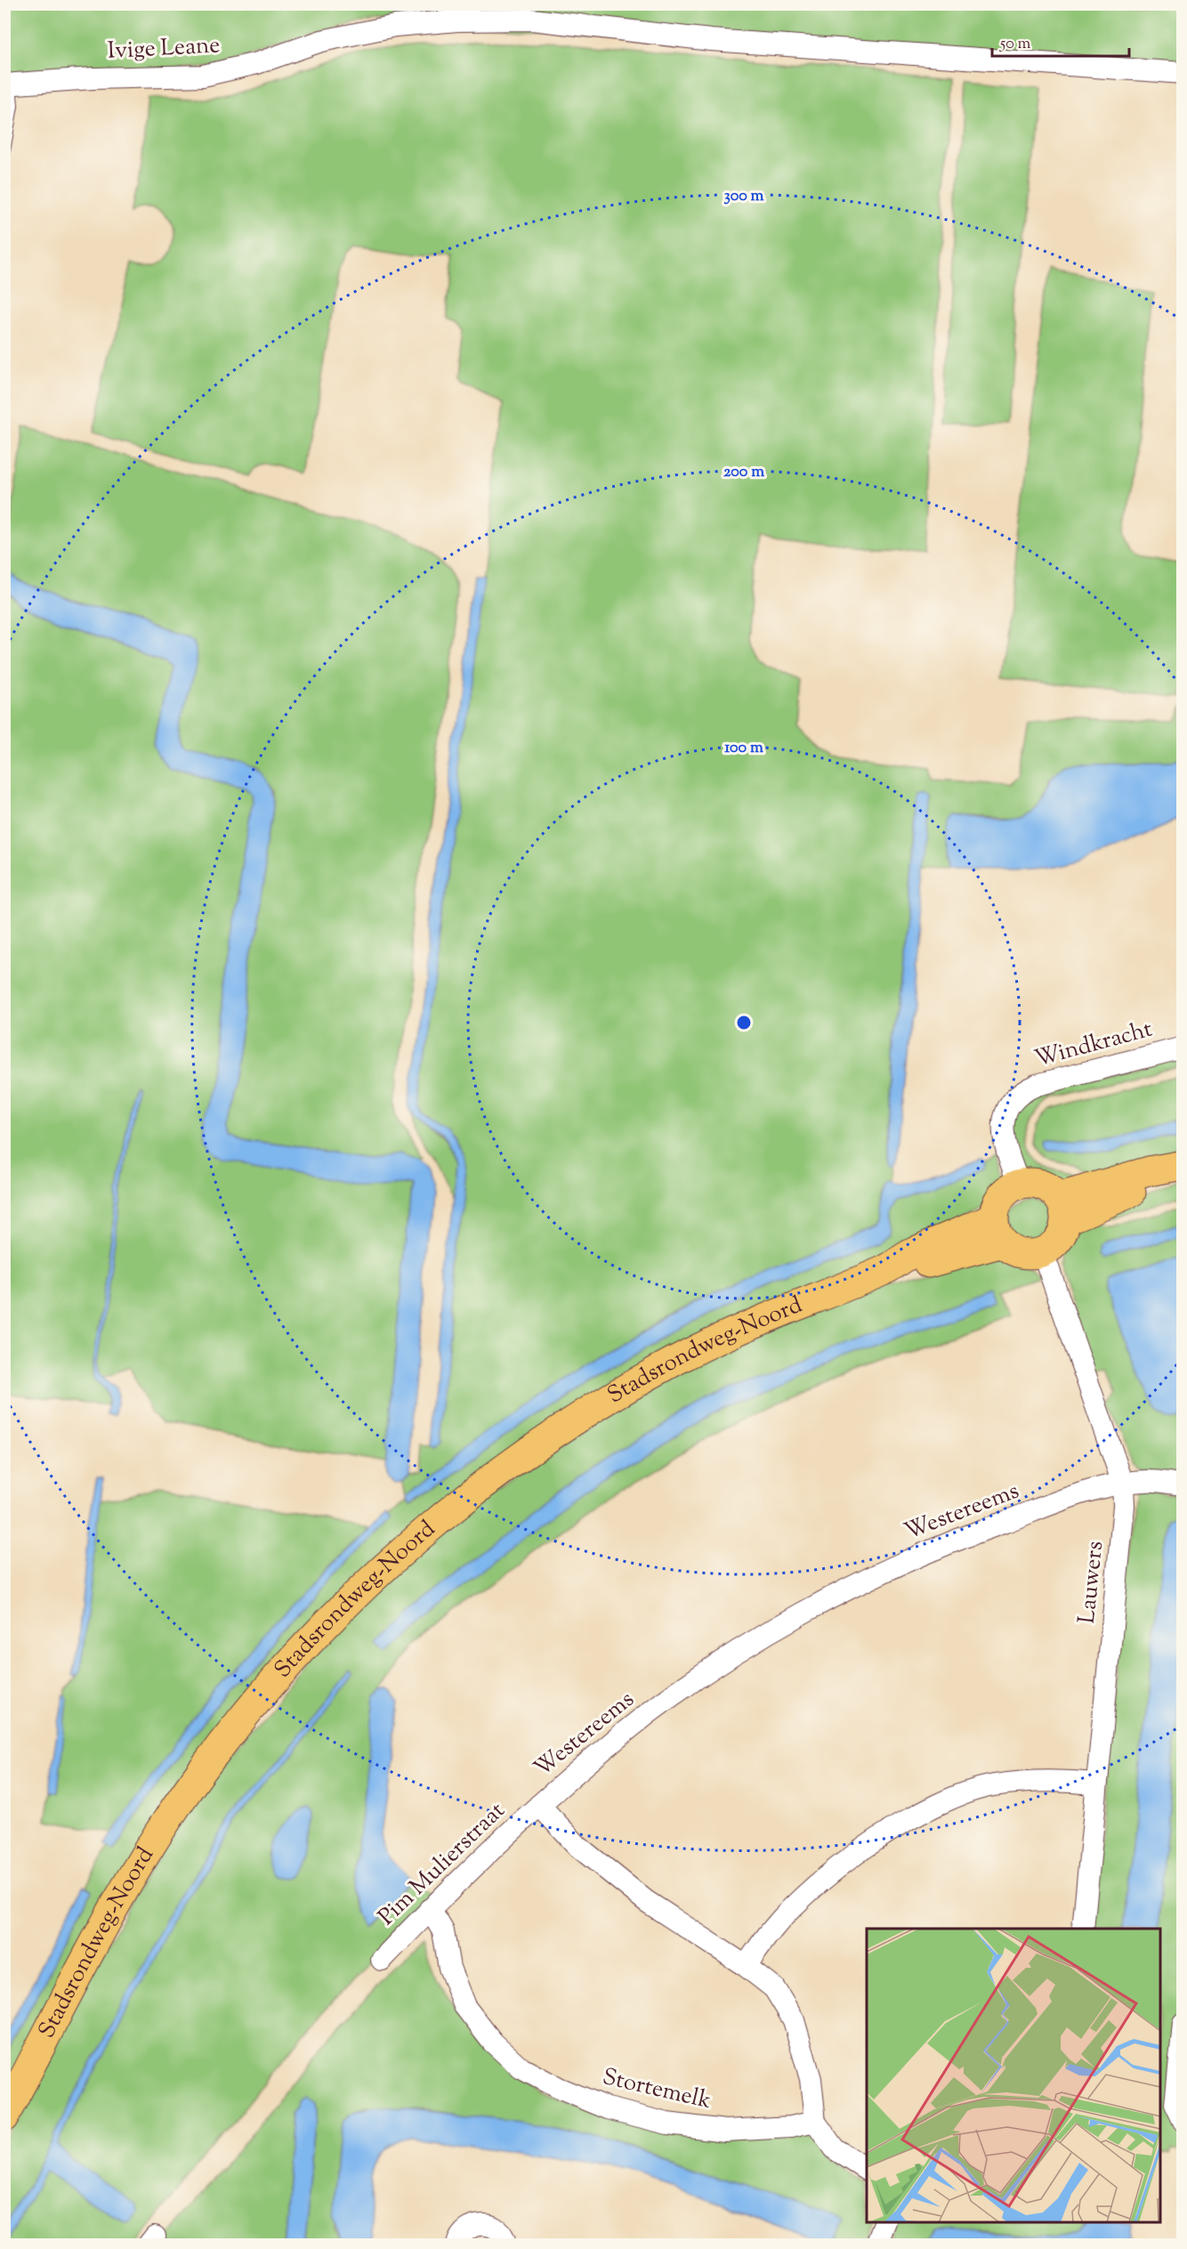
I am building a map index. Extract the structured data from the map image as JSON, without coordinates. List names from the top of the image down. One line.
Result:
{"streets":{"main road":["Stadsrondweg-Noord"],"street":["Ivige Leane","Windkracht","Westereems","Lauwers","Pim Mulierstraat","Stortemelk"]},"crossings":[["Windkracht","Stadsrondweg-Noord"],["Windkracht","Lauwers"],["Stadsrondweg-Noord","Lauwers"],["Westereems","Lauwers"],["Westereems","Pim Mulierstraat"],["Westereems","Stortemelk"],["Pim Mulierstraat","Stortemelk"]],"scale_bar":"50 m","rings":["300 m","200 m","100 m"]}
